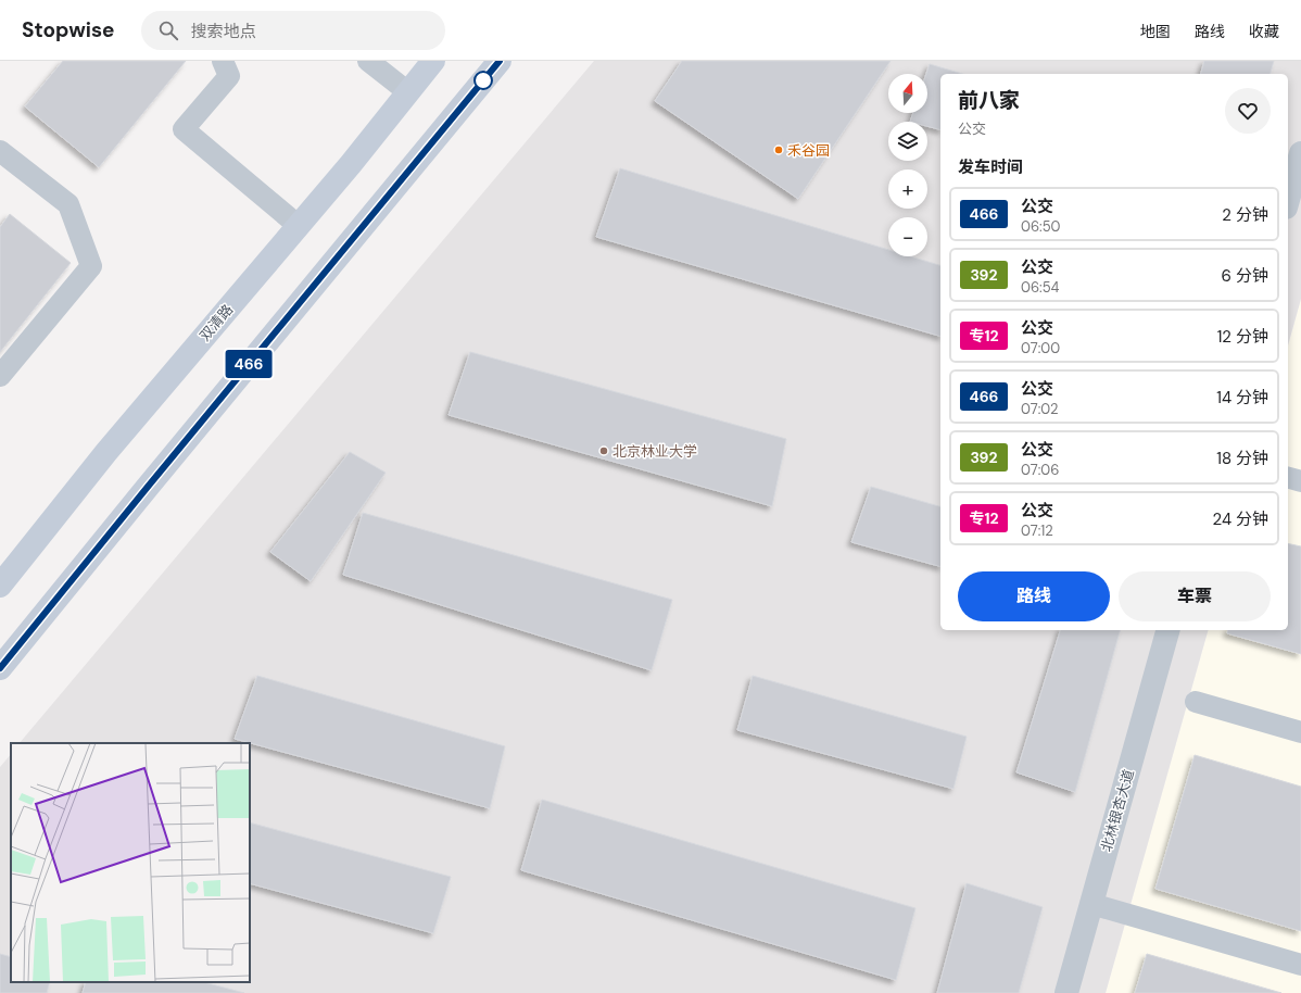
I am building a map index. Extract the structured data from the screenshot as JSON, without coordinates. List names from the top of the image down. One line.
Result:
{"streets":{"main road":["双清路"],"street":["北林银杏大道"]},"places":["禾谷园","北京林业大学"],"lines":["bus line 466"],"north":"top","page":{"header":"Stopwise","search":"搜索地点","nav":["地图","路线","收藏"],"on_map":"466","map_buttons":["+","−"],"heading":[["前八家","公交"],"发车时间"],"list":[{"mark":"466","name":"公交","note":"06:50","value":"2 分钟"},{"mark":"392","name":"公交","note":"06:54","value":"6 分钟"},{"mark":"专12","name":"公交","note":"07:00","value":"12 分钟"},{"mark":"466","name":"公交","note":"07:02","value":"14 分钟"},{"mark":"392","name":"公交","note":"07:06","value":"18 分钟"},{"mark":"专12","name":"公交","note":"07:12","value":"24 分钟"}],"buttons":["路线","车票"]}}
